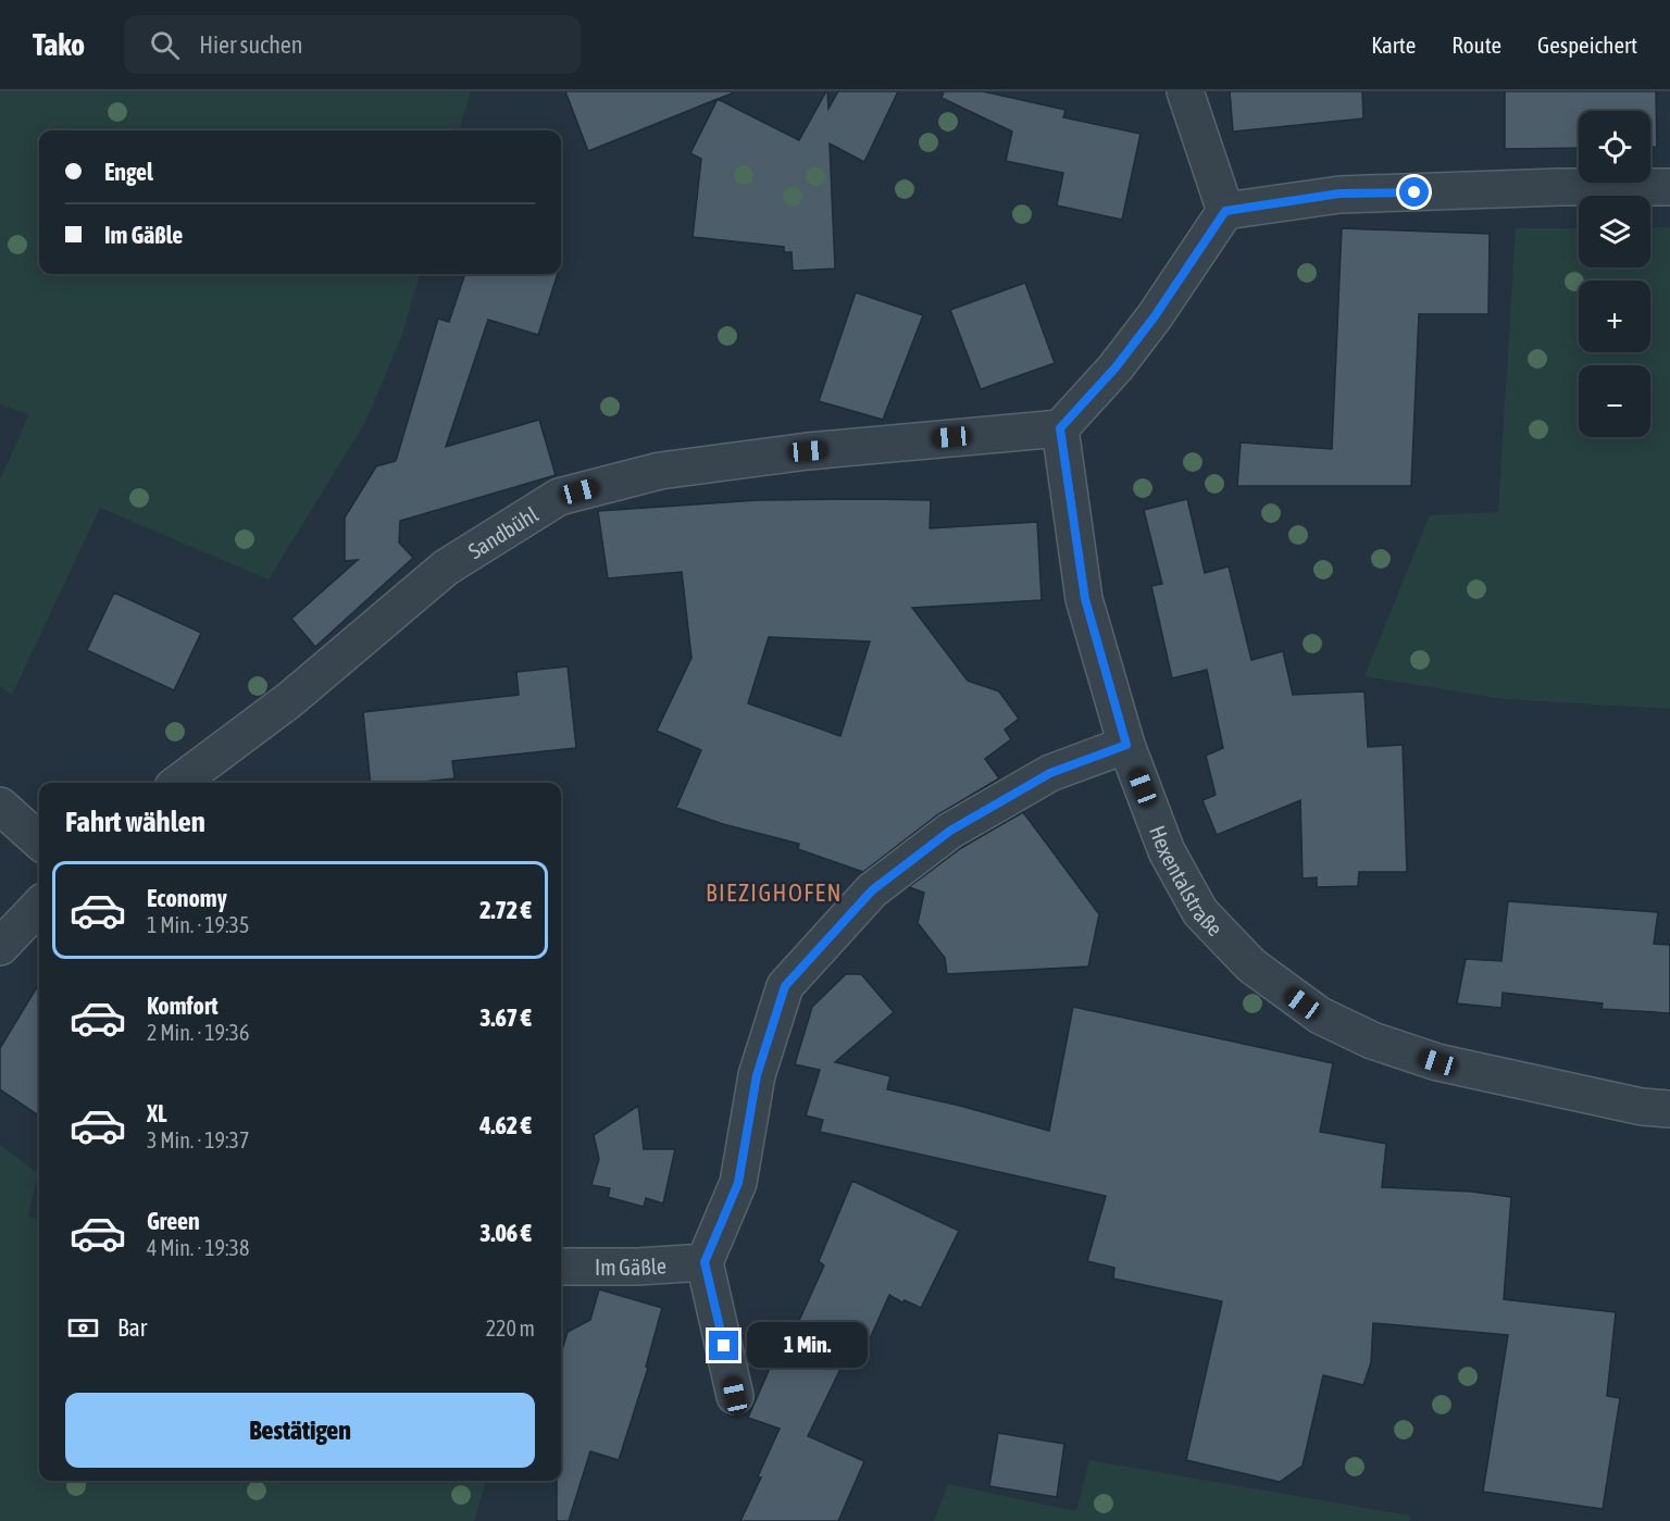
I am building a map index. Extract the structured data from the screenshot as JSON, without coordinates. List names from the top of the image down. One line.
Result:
{"streets":{"street":["Sandbühl","Hexentalstraße","Im Gäßle"]},"crossings":[["Sandbühl","Hexentalstraße"]],"districts":["BIEZIGHOFEN"],"page":{"header":"Tako","search":"Hier suchen","nav":["Karte","Route","Gespeichert"],"map_buttons":["+","−"],"banner":["Engel","Im Gäßle"],"heading":"Fahrt wählen","list":[{"name":"Economy","note":"1 Min. · 19:35","value":"2.72 €"},{"name":"Komfort","note":"2 Min. · 19:36","value":"3.67 €"},{"name":"XL","note":"3 Min. · 19:37","value":"4.62 €"},{"name":"Green","note":"4 Min. · 19:38","value":"3.06 €"}],"pay":["Bar","220 m"],"bubble":"1 Min.","buttons":"Bestätigen"}}
